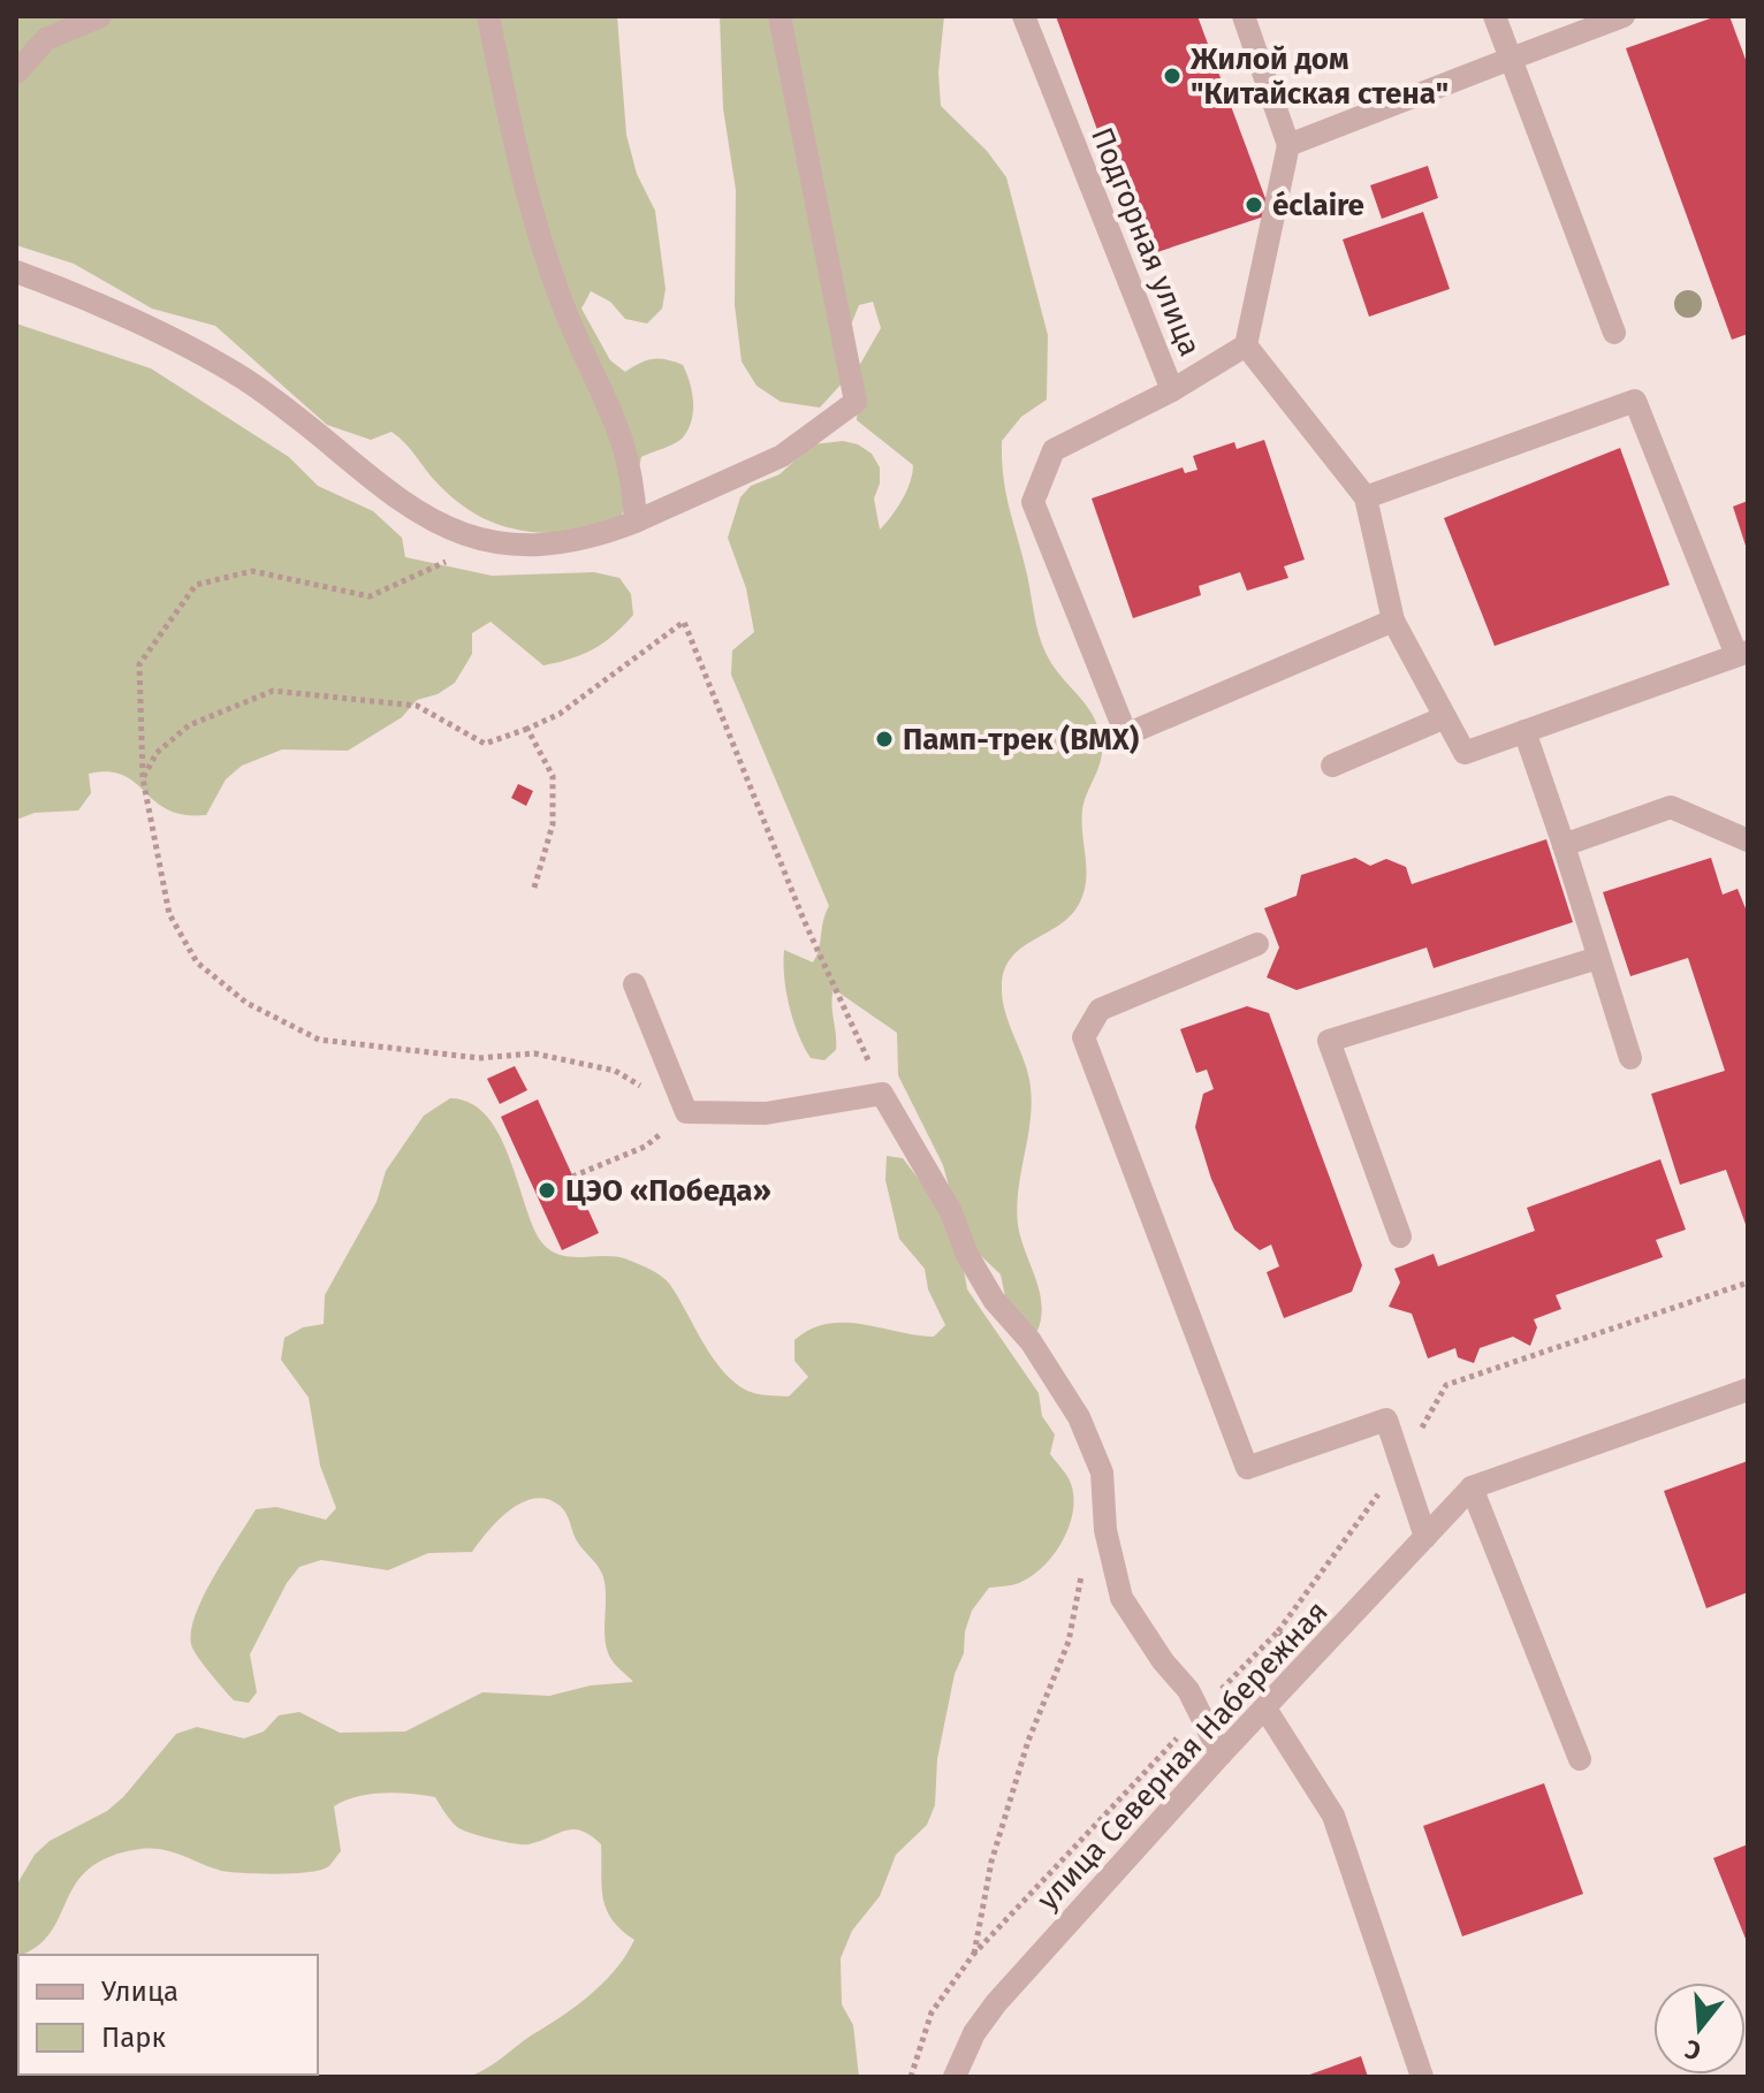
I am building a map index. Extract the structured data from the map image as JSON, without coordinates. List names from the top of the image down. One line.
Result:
{"streets":{"street":["Подгорная улица","улица Северная Набережная"]},"places":["Жилой дом \"Китайская стена\"","éclaire","Памп-трек (BMX)","ЦЭО «Победа»"],"legend":["Улица","Парк"],"north":"bottom"}
